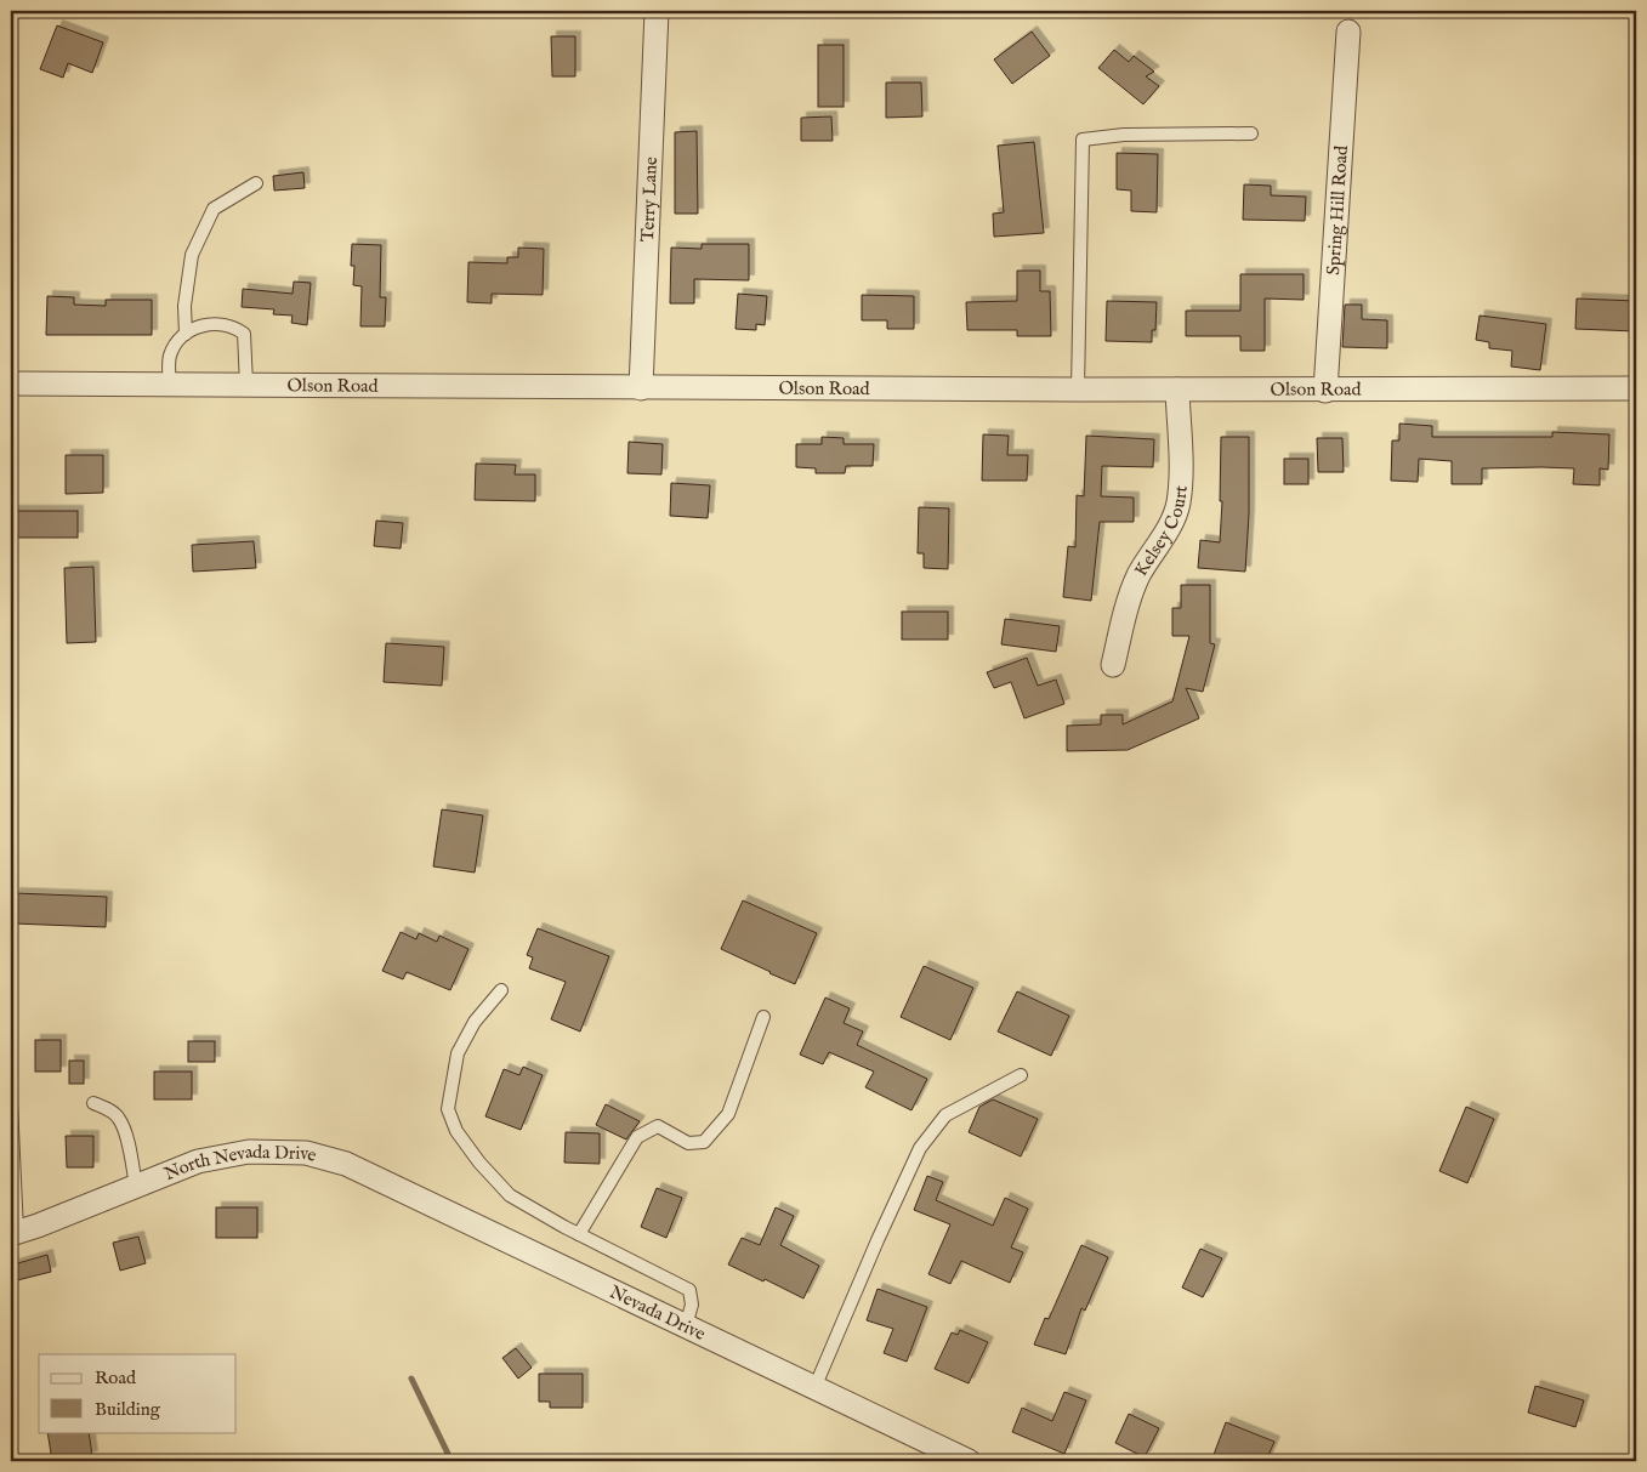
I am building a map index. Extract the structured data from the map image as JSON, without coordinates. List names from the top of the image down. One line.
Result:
{"streets":{"street":["Terry Lane","Spring Hill Road","Olson Road","Kelsey Court","North Nevada Drive","Nevada Drive"]},"crossings":[["Terry Lane","Olson Road"],["Spring Hill Road","Olson Road"],["Olson Road","Kelsey Court"],["North Nevada Drive","Nevada Drive"]],"legend":["Road","Building"]}
